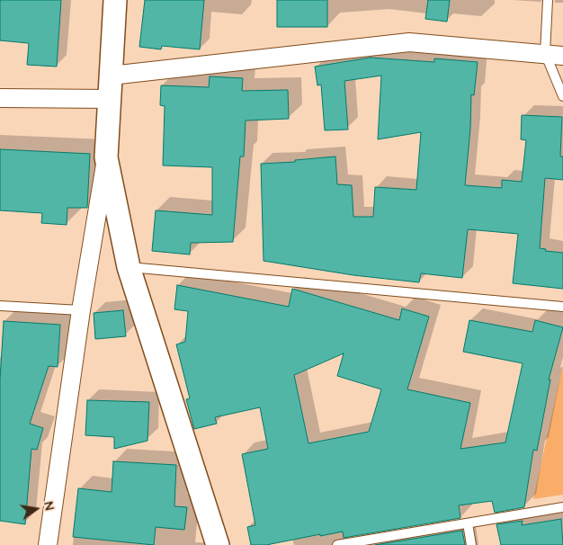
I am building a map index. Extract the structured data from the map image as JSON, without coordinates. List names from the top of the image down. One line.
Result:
{"north":"right"}
